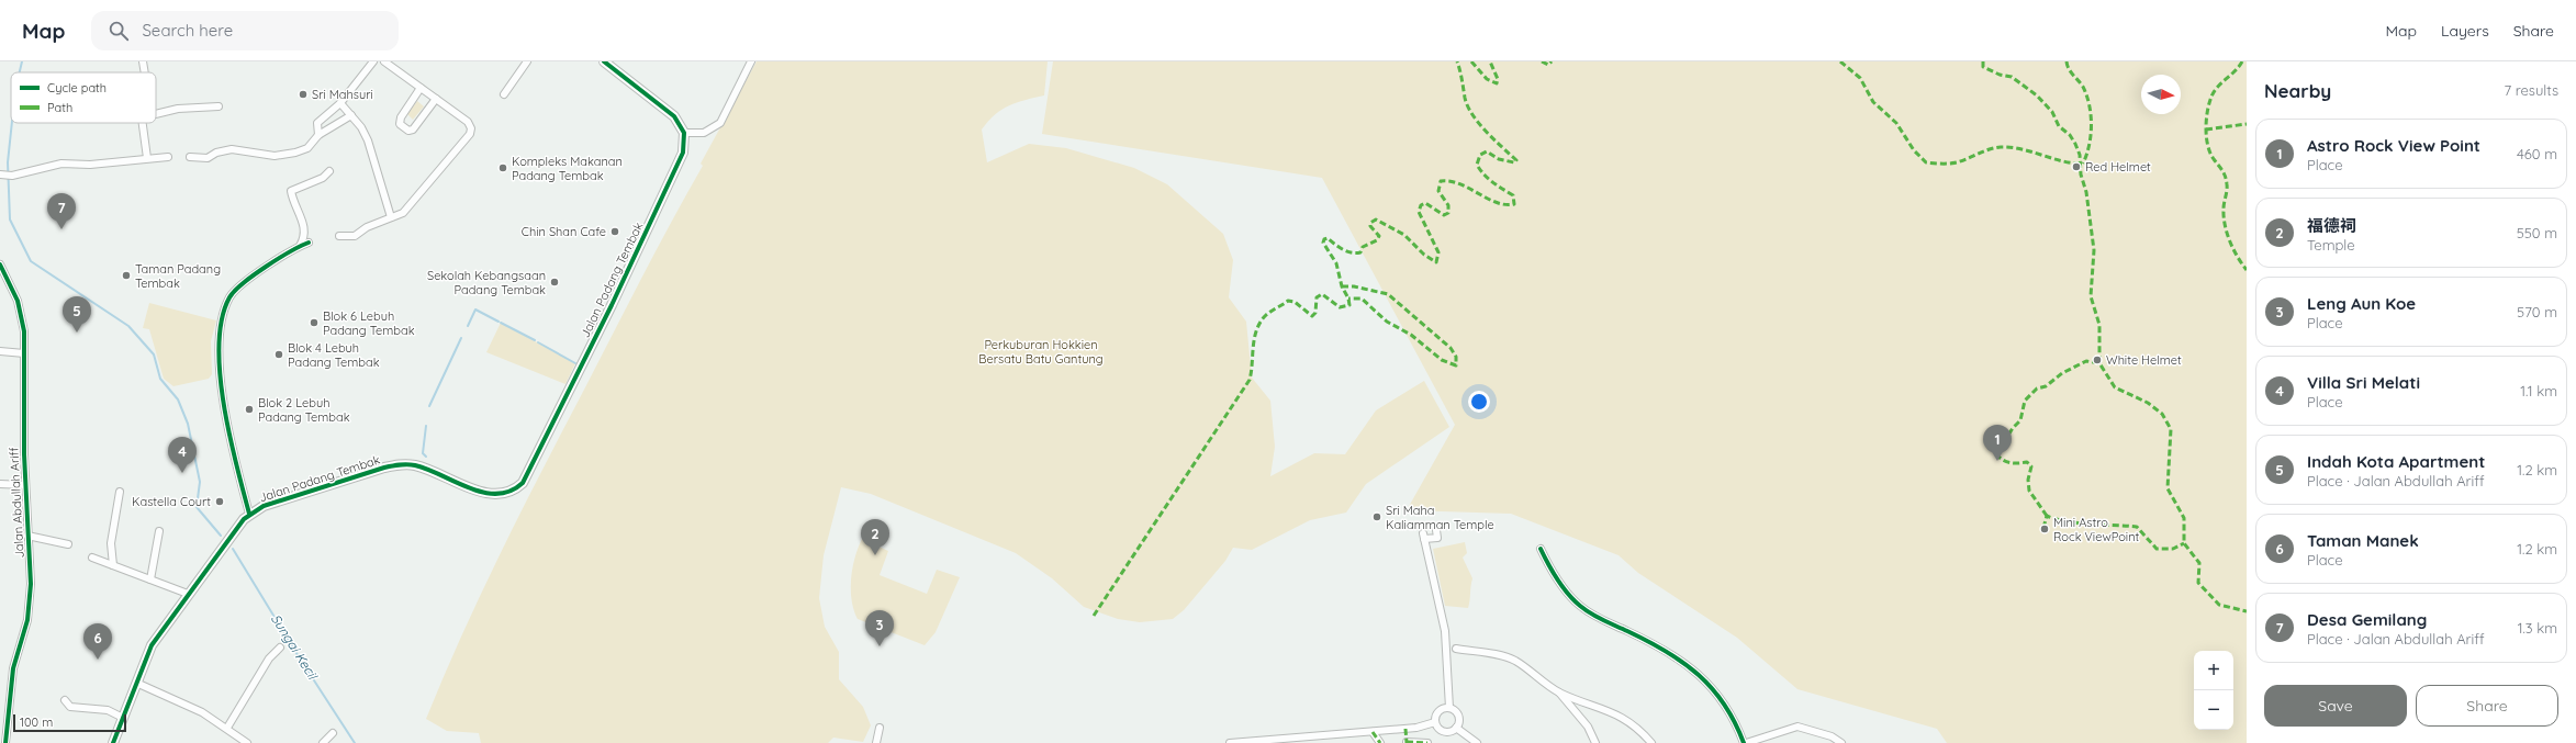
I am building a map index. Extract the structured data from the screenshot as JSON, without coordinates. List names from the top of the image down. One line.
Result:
{"streets":{"street":["Jalan Padang Tembak","Jalan Abdullah Ariff"]},"water":["Sungai Kecil"],"parks":["Perkuburan Hokkien Bersatu Batu Gantung"],"places":["Sri Mahsuri","Red Helmet","Kompleks Makanan Padang Tembak","Chin Shan Cafe","Taman Padang Tembak","Sekolah Kebangsaan Padang Tembak","Blok 6 Lebuh Padang Tembak","Blok 4 Lebuh Padang Tembak","White Helmet","Blok 2 Lebuh Padang Tembak","Kastella Court","Sri Maha Kaliamman Temple","Mini Astro Rock ViewPoint"],"legend":["Cycle path","Path"],"scale_bar":"100 m","north":"right","page":{"header":"Map","search":"Search here","nav":["Map","Layers","Share"],"heading":["Nearby","7 results"],"list":[{"mark":"1","name":"Astro Rock View Point","note":"Place","value":"460 m"},{"mark":"2","name":"福德祠","note":"Temple","value":"550 m"},{"mark":"3","name":"Leng Aun Koe","note":"Place","value":"570 m"},{"mark":"4","name":"Villa Sri Melati","note":"Place","value":"1.1 km"},{"mark":"5","name":"Indah Kota Apartment","note":"Place · Jalan Abdullah Ariff","value":"1.2 km"},{"mark":"6","name":"Taman Manek","note":"Place","value":"1.2 km"},{"mark":"7","name":"Desa Gemilang","note":"Place · Jalan Abdullah Ariff","value":"1.3 km"}],"pins":["7","5","1","4","2","3","6"],"map_buttons":["+","−"],"buttons":["Save","Share"],"scale":"100 m"}}
